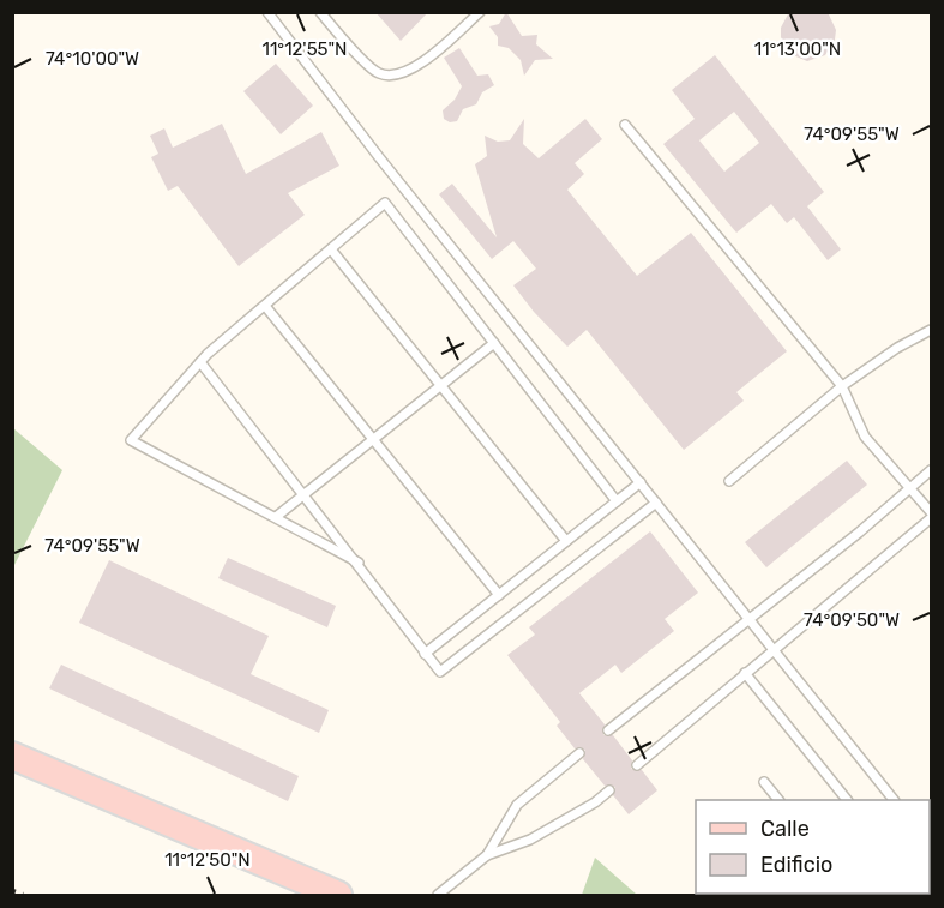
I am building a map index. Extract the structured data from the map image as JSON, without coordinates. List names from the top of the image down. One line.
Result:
{"legend":["Calle","Edificio"],"coordinates":["11°12'55\"N","11°13'00\"N","74°10'00\"W","74°09'55\"W","74°09'50\"W","11°12'50\"N"]}
